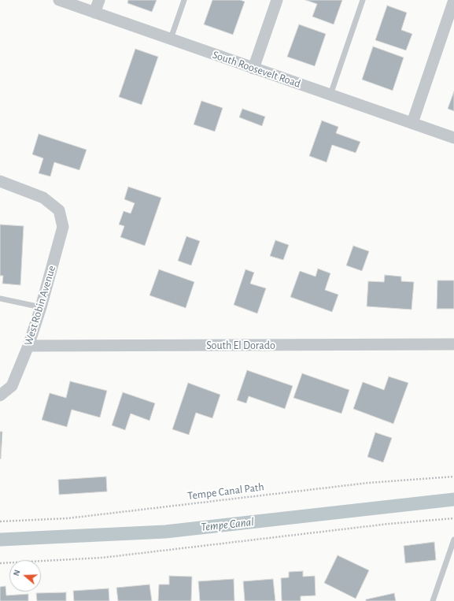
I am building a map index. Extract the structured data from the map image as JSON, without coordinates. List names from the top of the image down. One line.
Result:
{"streets":{"street":["South Roosevelt Road","West Robin Avenue","South El Dorado"],"path":["Tempe Canal Path"]},"crossings":[["West Robin Avenue","South El Dorado"]],"water":["Tempe Canal"],"north":"left"}
